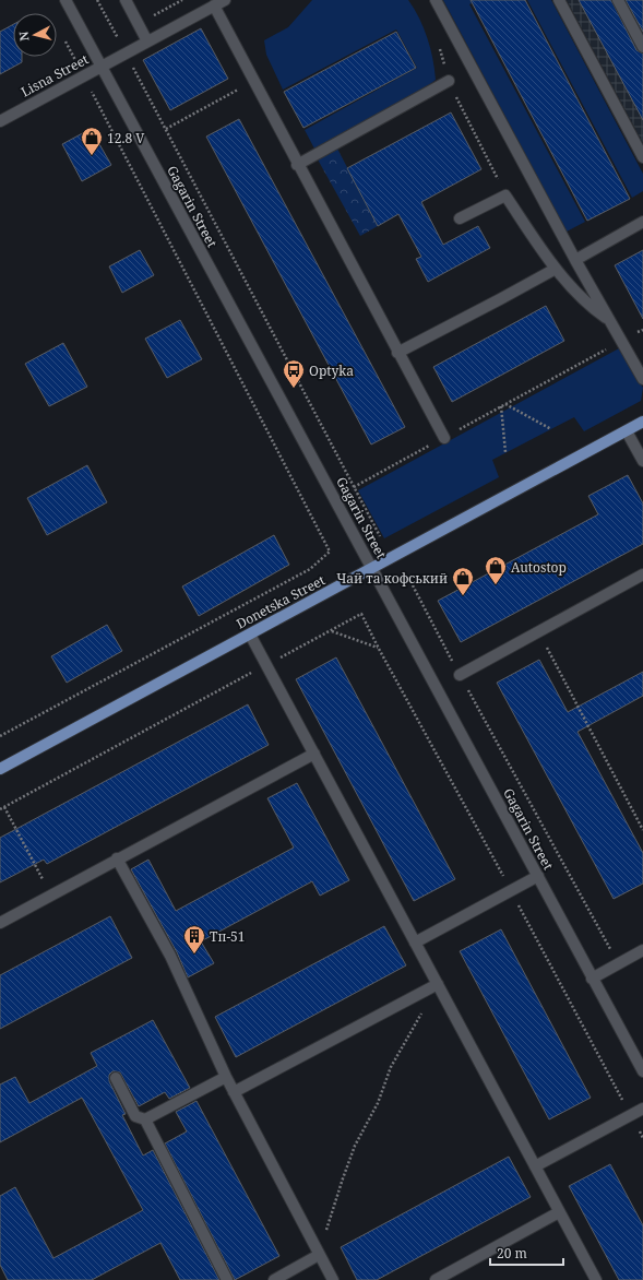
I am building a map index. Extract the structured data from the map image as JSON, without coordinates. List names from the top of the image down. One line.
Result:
{"streets":{"main road":["Donetska Street"],"street":["Lisna Street","Gagarin Street"]},"crossings":[["Lisna Street","Gagarin Street"],["Gagarin Street","Donetska Street"]],"places":{"shop":["12.8 V","Autostop","Чай та кофський"],"bus stop":["Optyka"],"building":["Тп-51"]},"scale_bar":"20 m","north":"left"}
